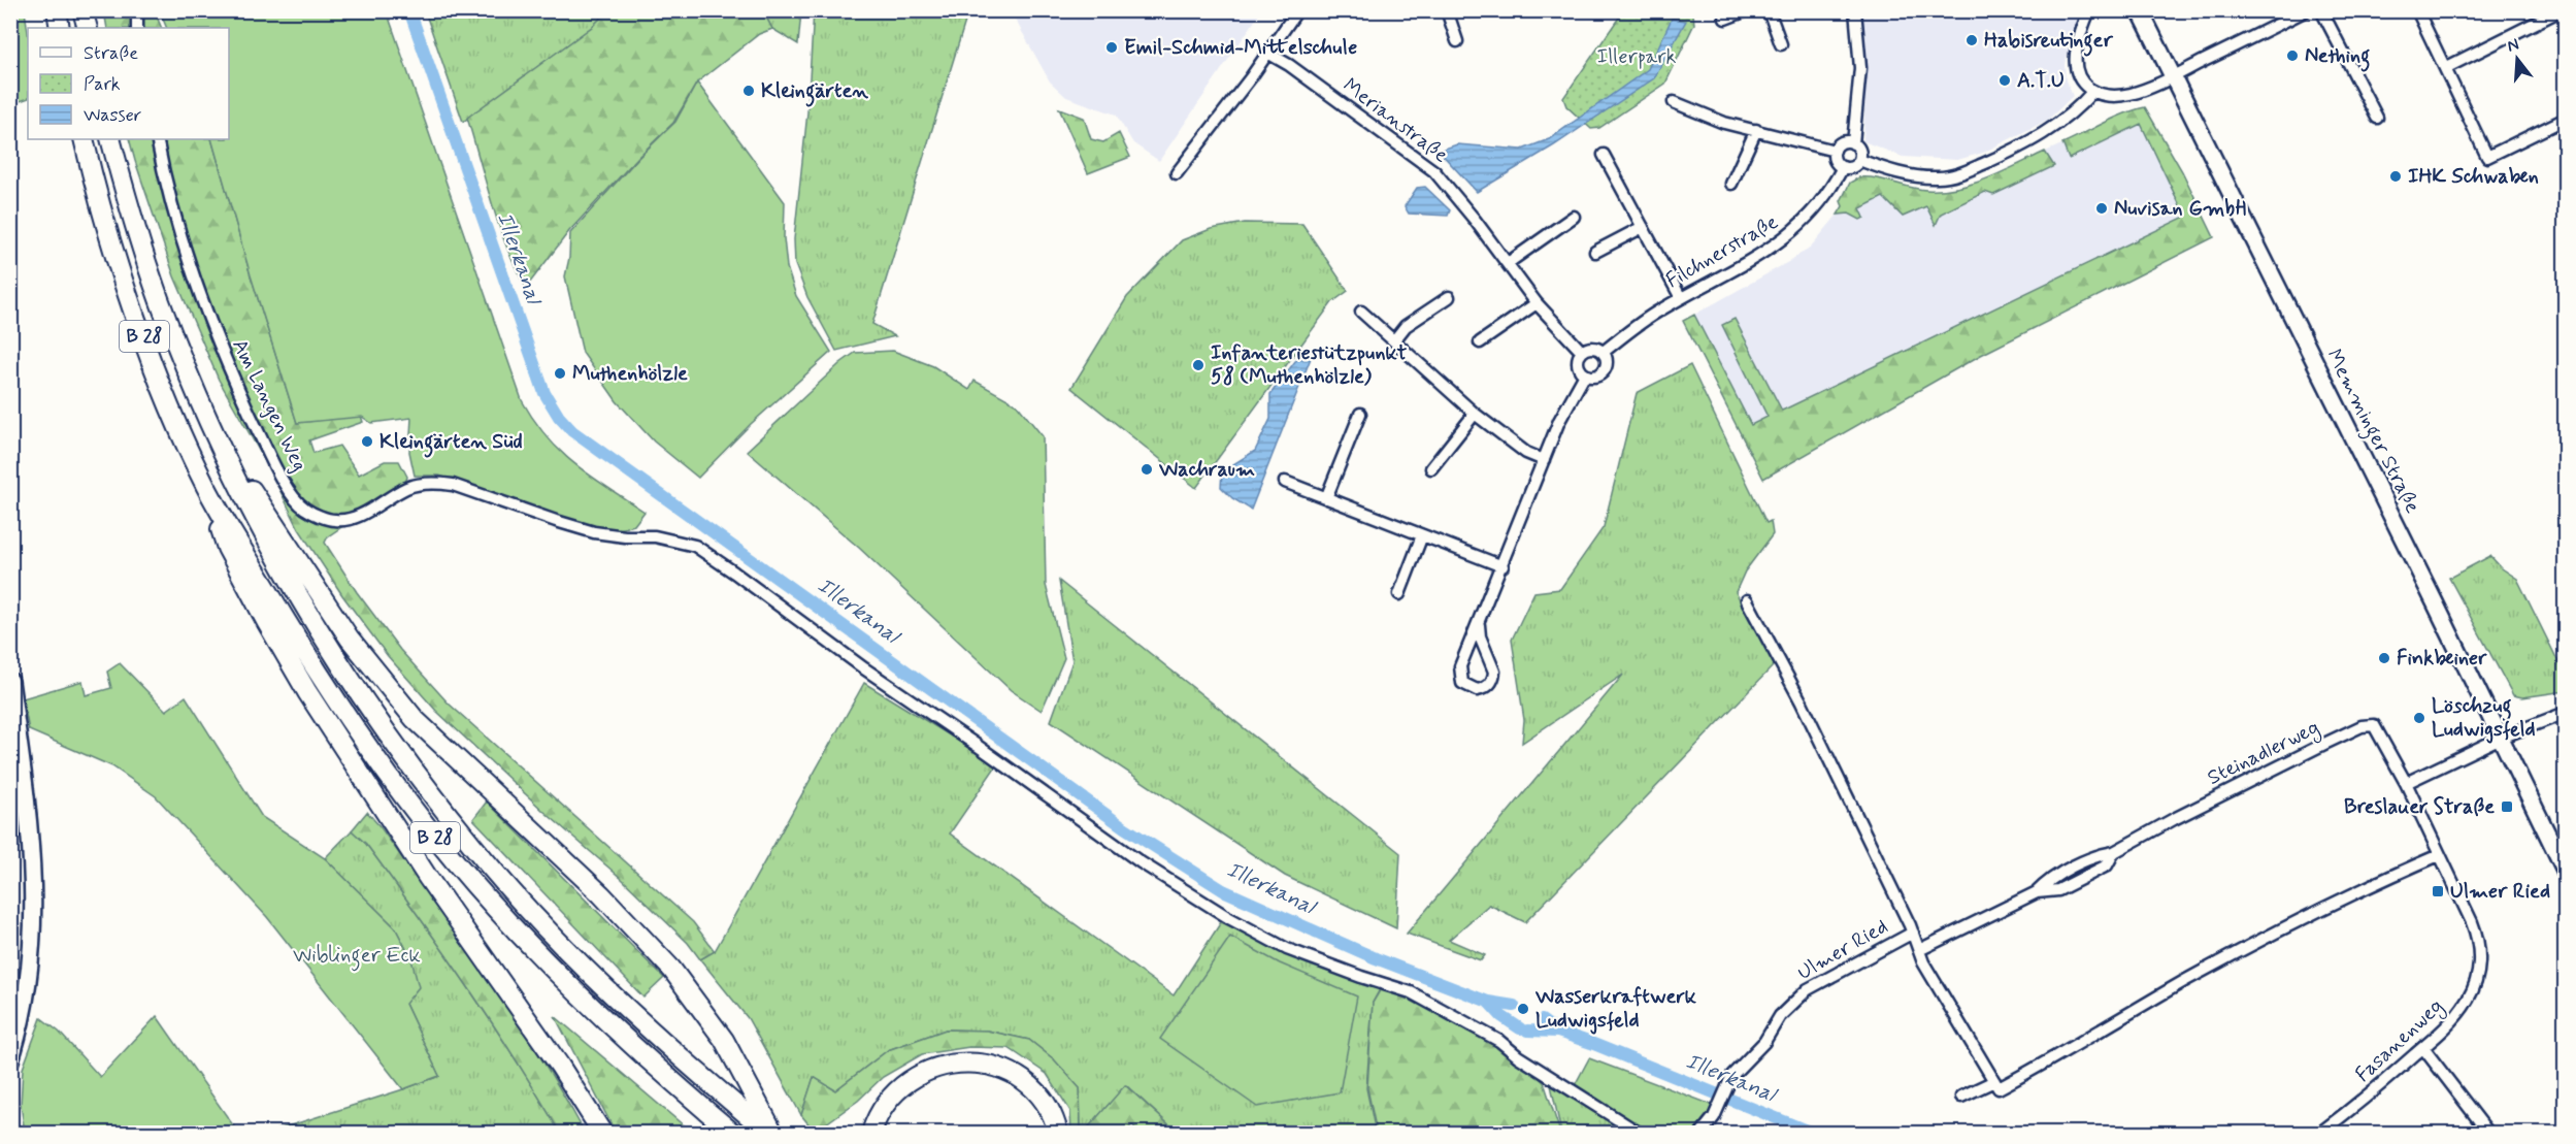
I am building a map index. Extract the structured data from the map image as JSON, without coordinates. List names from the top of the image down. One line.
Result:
{"streets":{"highway":["B 28"],"main road":["Memminger Straße"],"street":["Merianstraße","Filchnerstraße","Am Langen Weg","Steinadlerweg","Ulmer Ried","Fasanenweg"]},"crossings":[["Merianstraße","Filchnerstraße"],["Steinadlerweg","Ulmer Ried"],["Steinadlerweg","Fasanenweg"]],"water":["Illerkanal"],"parks":["Illerpark","Wiblinger Eck"],"places":{"other":["Habisreutinger","Emil-Schmid-Mittelschule","Nething","A.T.U","Kleingärten","IHK Schwaben","Nuvisan GmbH","Infanteriestützpunkt 58 (Muthenhölzle)","Muthenhölzle","Kleingärten Süd","Wachraum","Finkbeiner","Löschzug Ludwigsfeld","Wasserkraftwerk Ludwigsfeld"],"transit":["Breslauer Straße","Ulmer Ried"]},"legend":["Straße","Park","Wasser"],"north":"top"}
